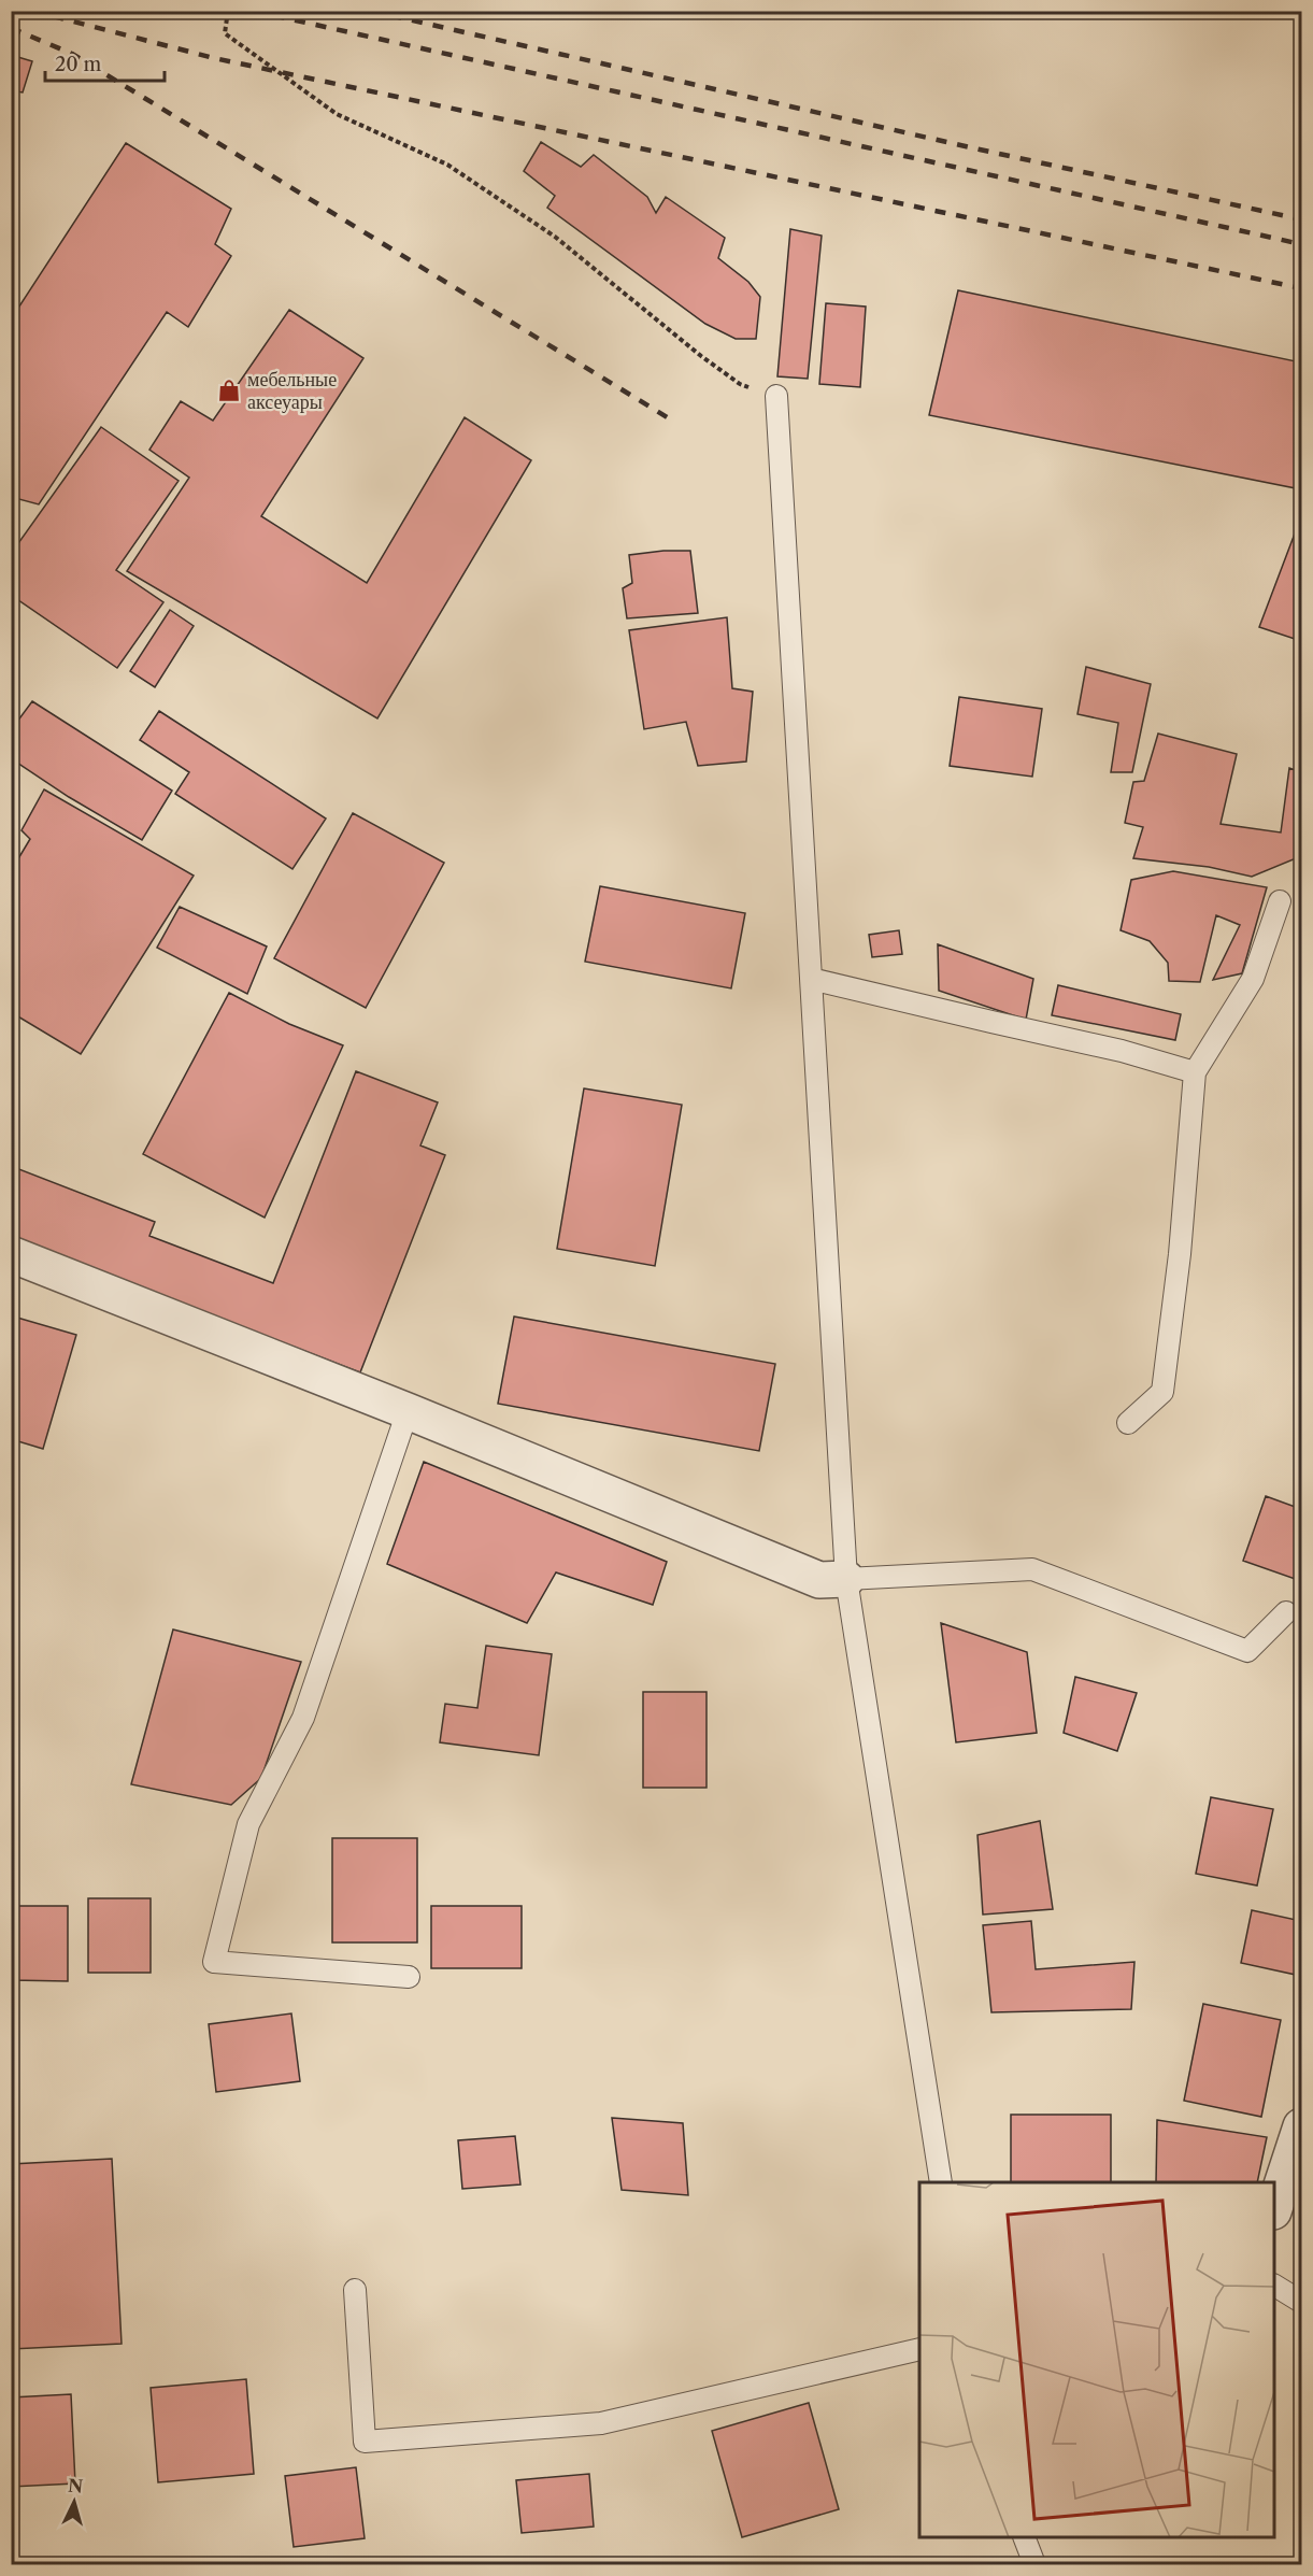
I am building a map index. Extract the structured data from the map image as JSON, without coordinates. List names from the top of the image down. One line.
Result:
{"places":{"shop":["мебельные аксеуары"]},"scale_bar":"20 m","north":"top"}
